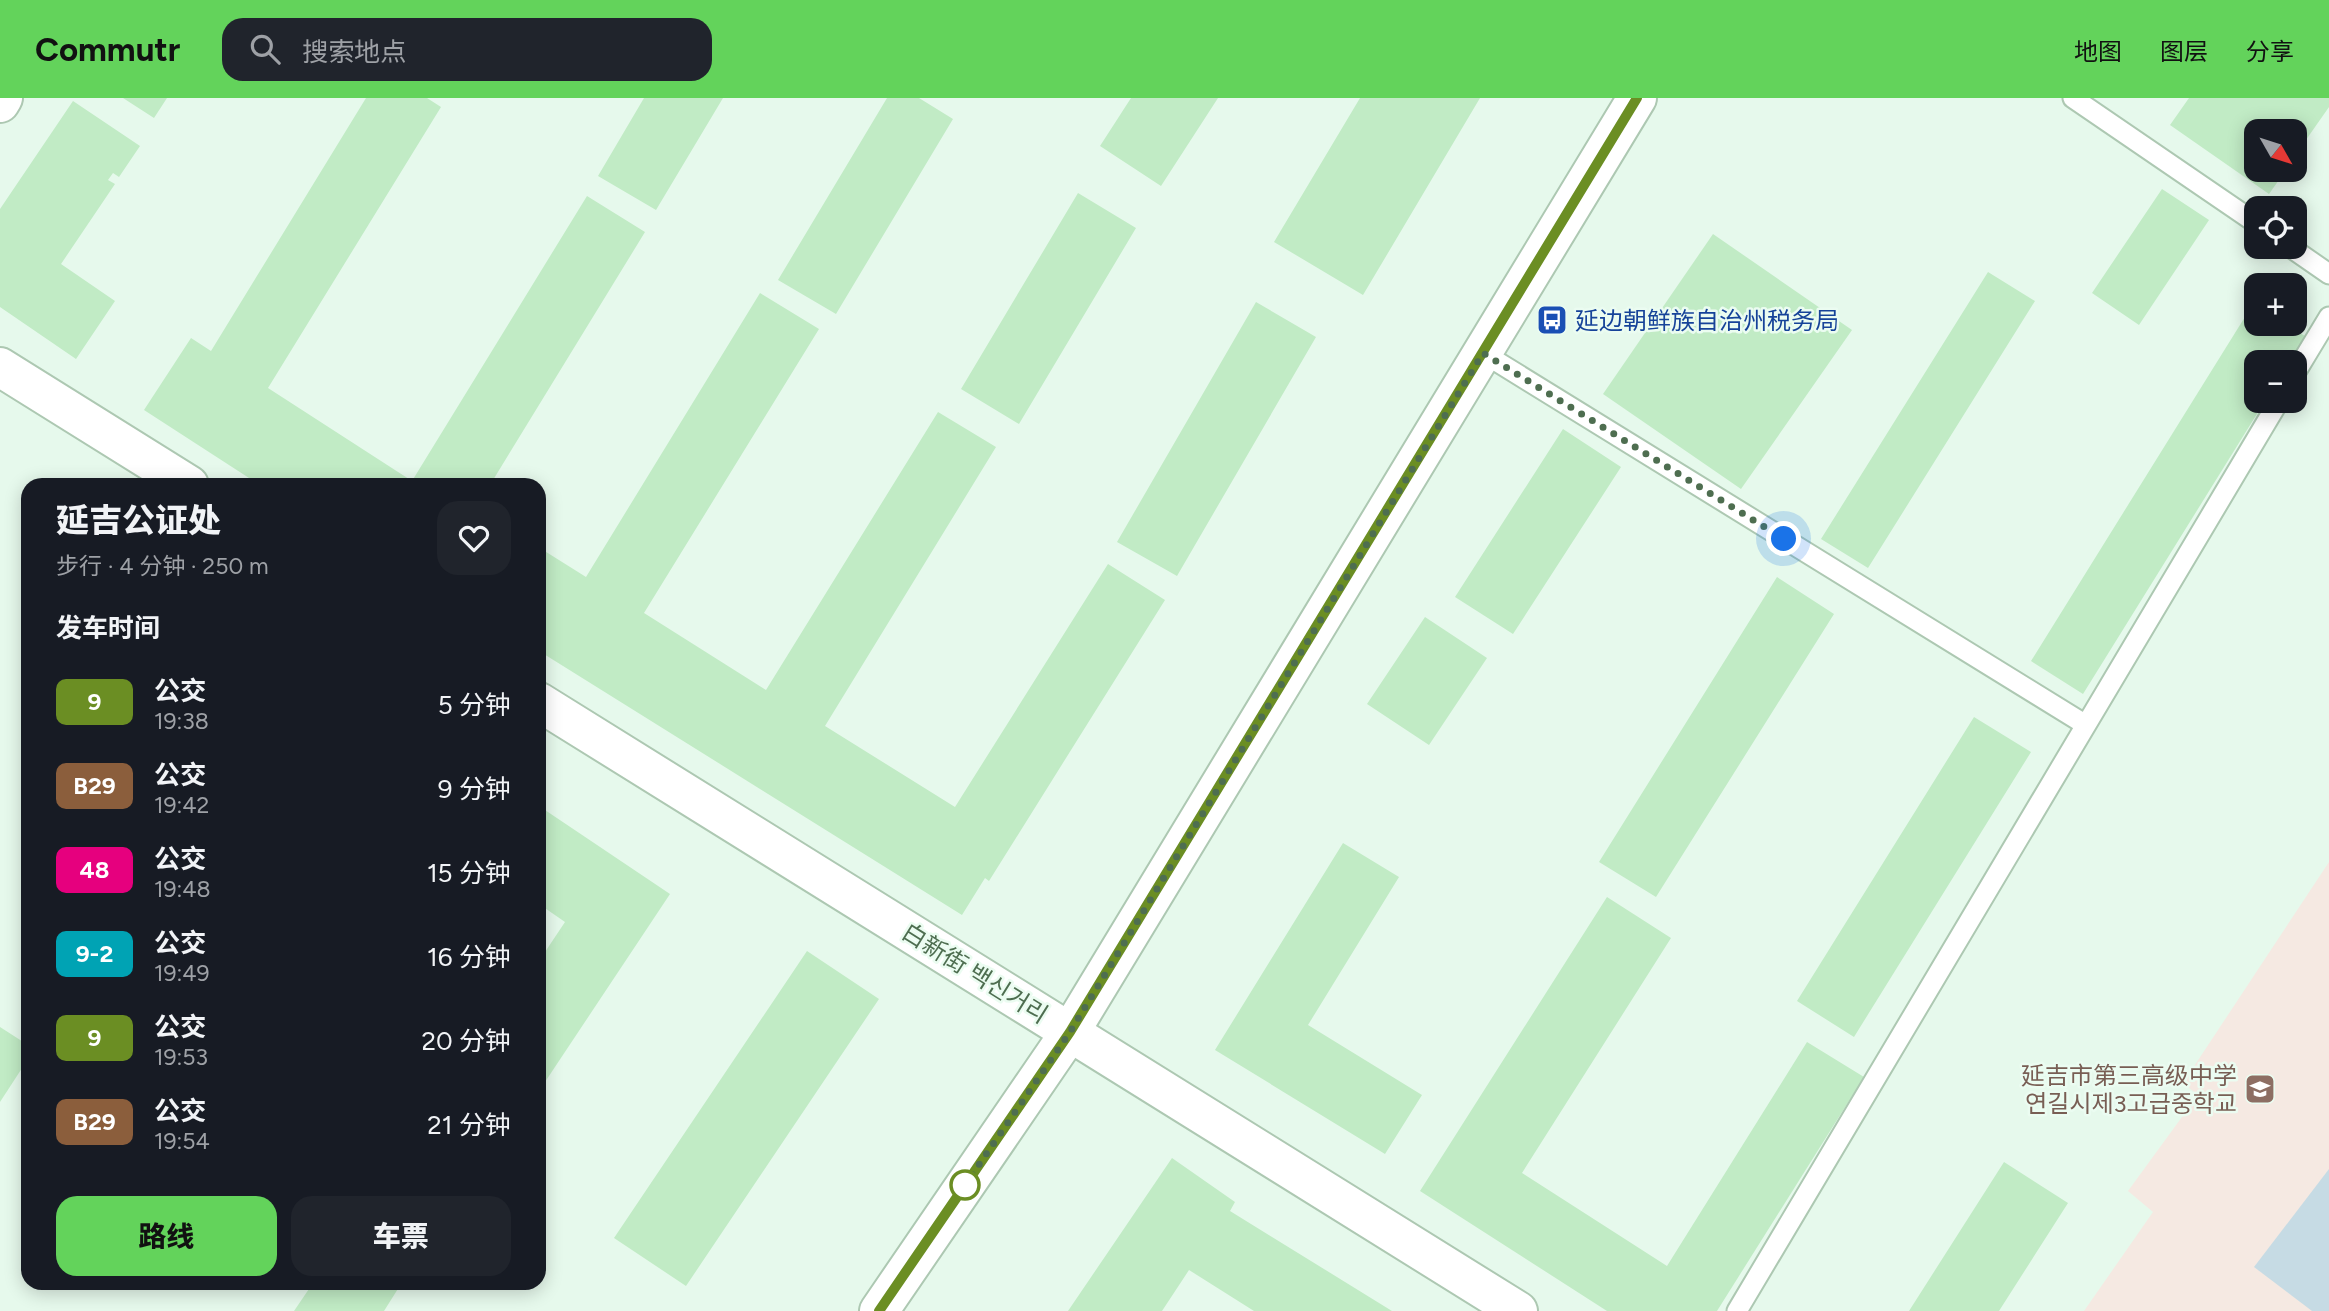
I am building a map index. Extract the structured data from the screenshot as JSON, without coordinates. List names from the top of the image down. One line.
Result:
{"streets":{"street":["白新街 백신거리"]},"places":{"bus stop":["延边朝鲜族自治州税务局"],"school or university":["延吉市第三高级中学 연길시제3고급중학교"]},"lines":["bus line 9"],"north":"bottom right","page":{"header":"Commutr","search":"搜索地点","nav":["地图","图层","分享"],"map_buttons":["+","−"],"heading":[["延吉公证处","步行 · 4 分钟 · 250 m"],"发车时间"],"list":[{"mark":"9","name":"公交","note":"19:38","value":"5 分钟"},{"mark":"B29","name":"公交","note":"19:42","value":"9 分钟"},{"mark":"48","name":"公交","note":"19:48","value":"15 分钟"},{"mark":"9-2","name":"公交","note":"19:49","value":"16 分钟"},{"mark":"9","name":"公交","note":"19:53","value":"20 分钟"},{"mark":"B29","name":"公交","note":"19:54","value":"21 分钟"}],"buttons":["路线","车票"]}}
